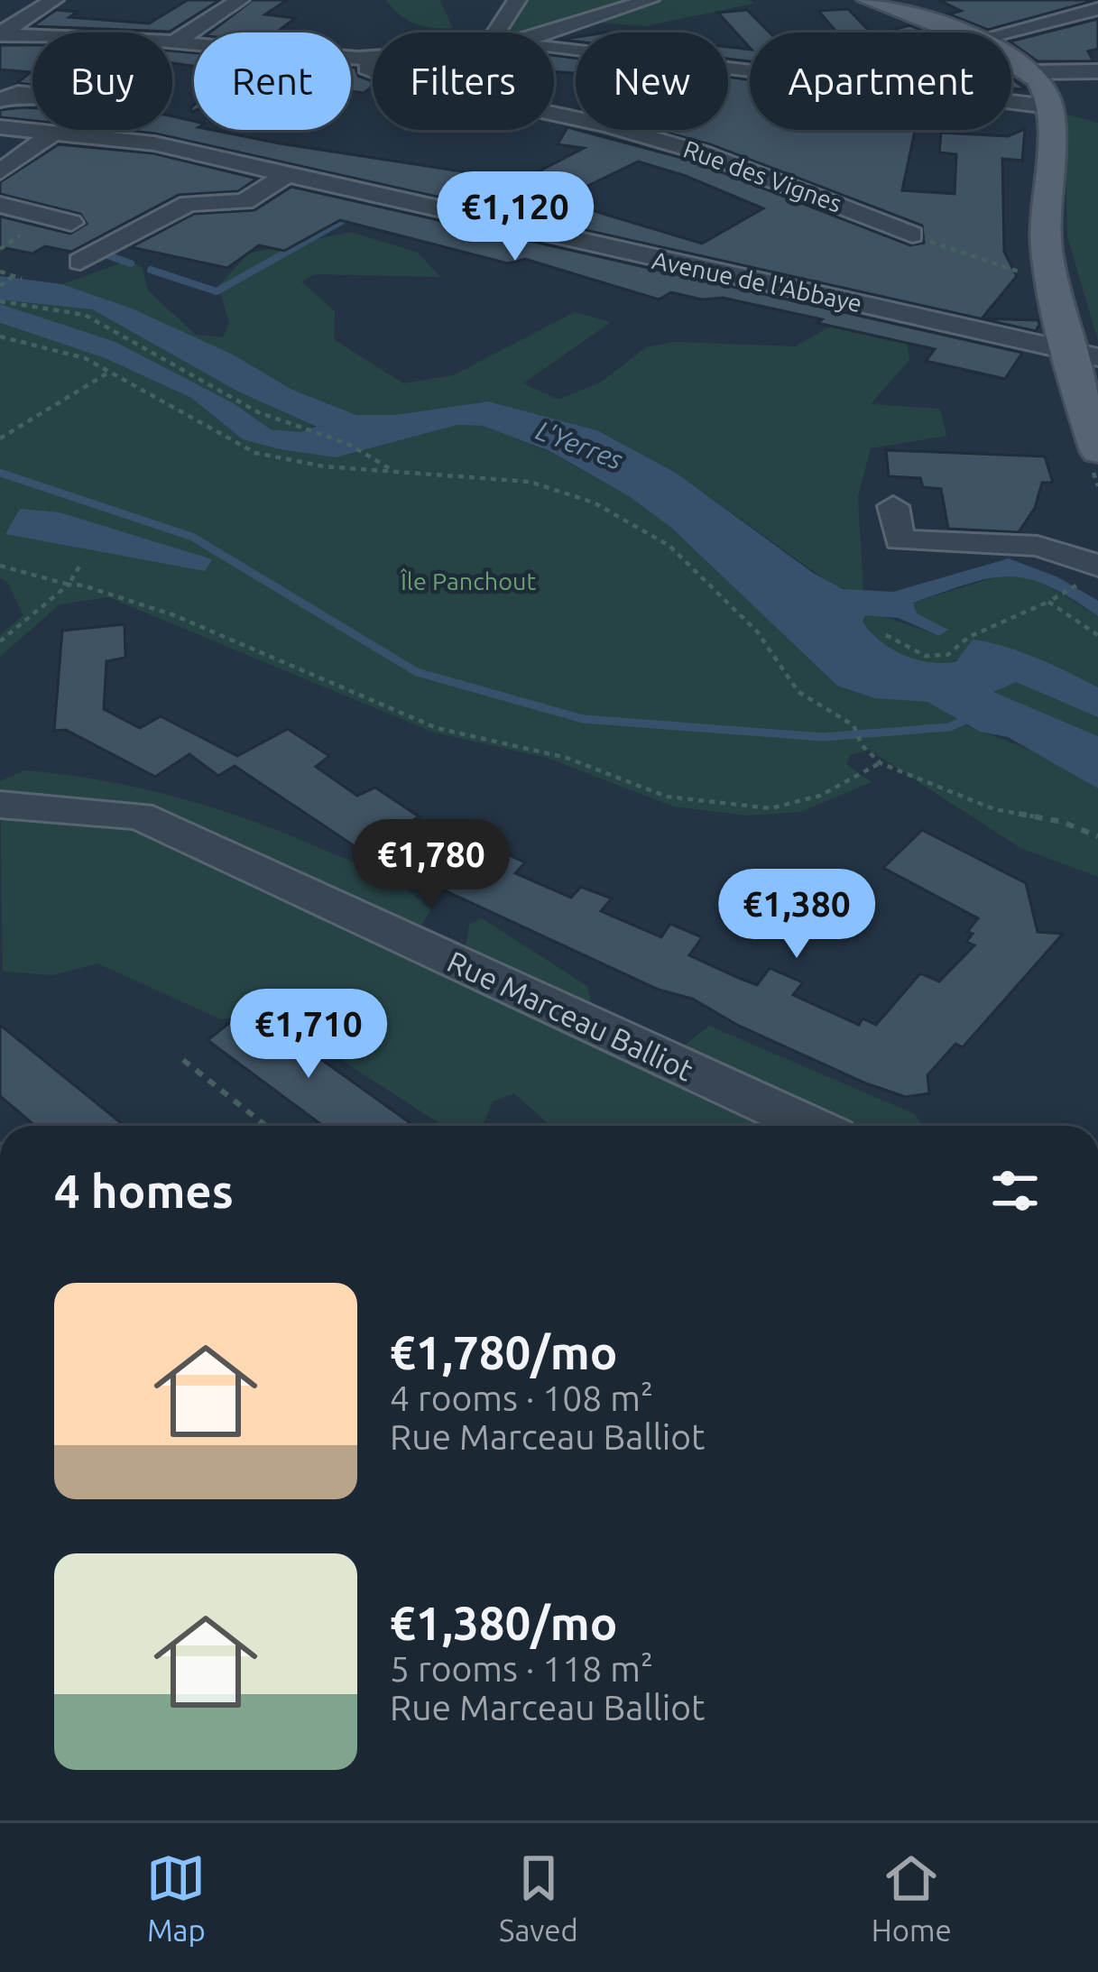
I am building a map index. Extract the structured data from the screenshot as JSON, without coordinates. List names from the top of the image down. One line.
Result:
{"streets":{"street":["Rue des Vignes","Avenue de l'Abbaye","Rue Marceau Balliot"]},"water":["L'Yerres"],"parks":["Île Panchout"],"page":{"chip":["Buy","Rent","Filters","New","Apartment"],"price":["€1,120","€1,780","€1,380","€1,710"],"heading":"4 homes","list":[{"name":"€1,780/mo","note":"4 rooms · 108 m² · Rue Marceau Balliot"},{"name":"€1,380/mo","note":"5 rooms · 118 m² · Rue Marceau Balliot"}],"tabs":["Map","Saved","Home"]}}
